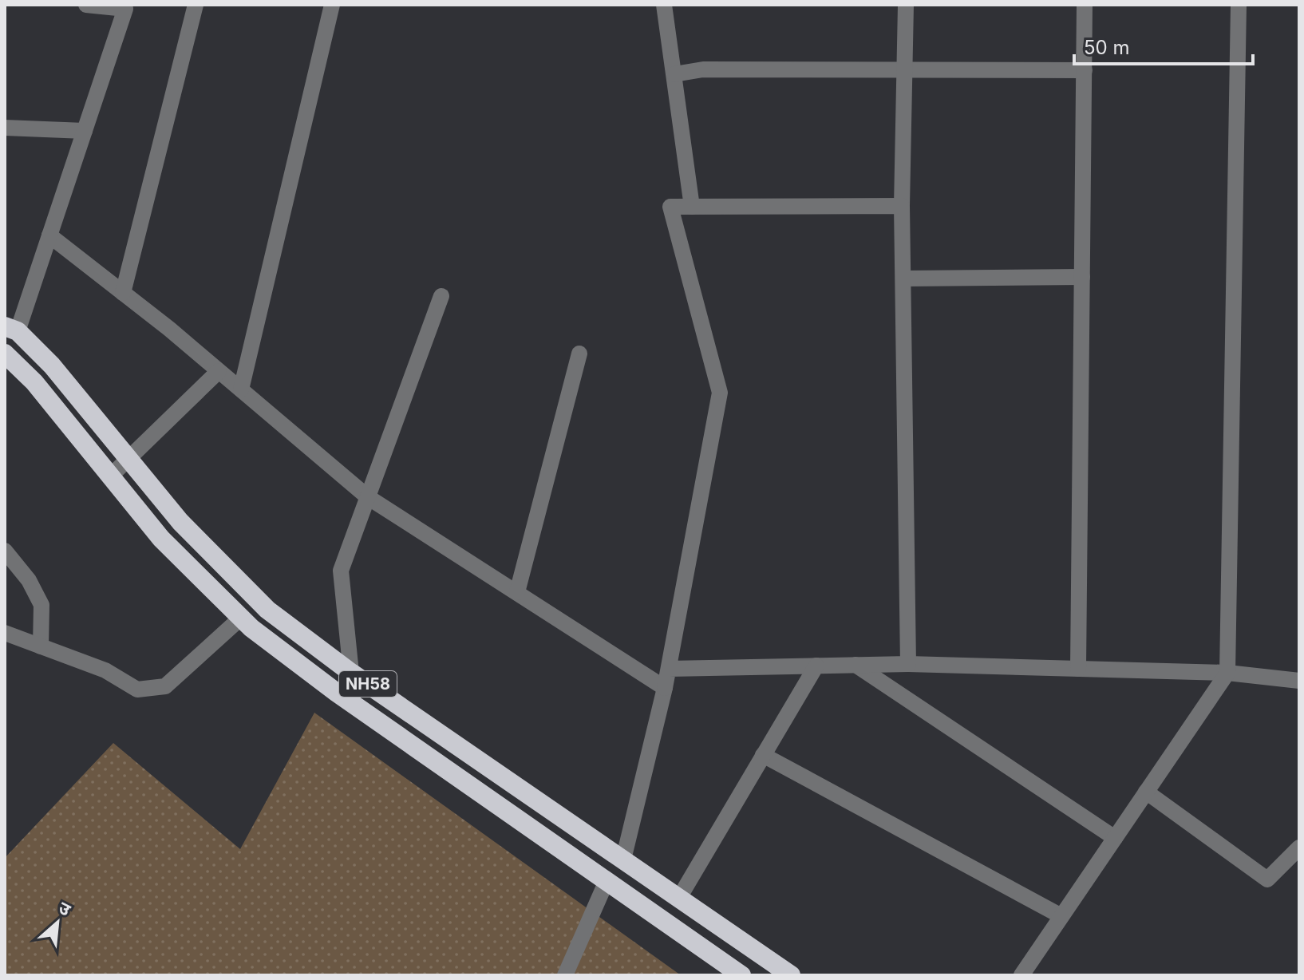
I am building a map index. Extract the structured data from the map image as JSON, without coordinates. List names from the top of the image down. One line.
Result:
{"streets":{"highway":["NH58"]},"scale_bar":"50 m","north":"top right"}
